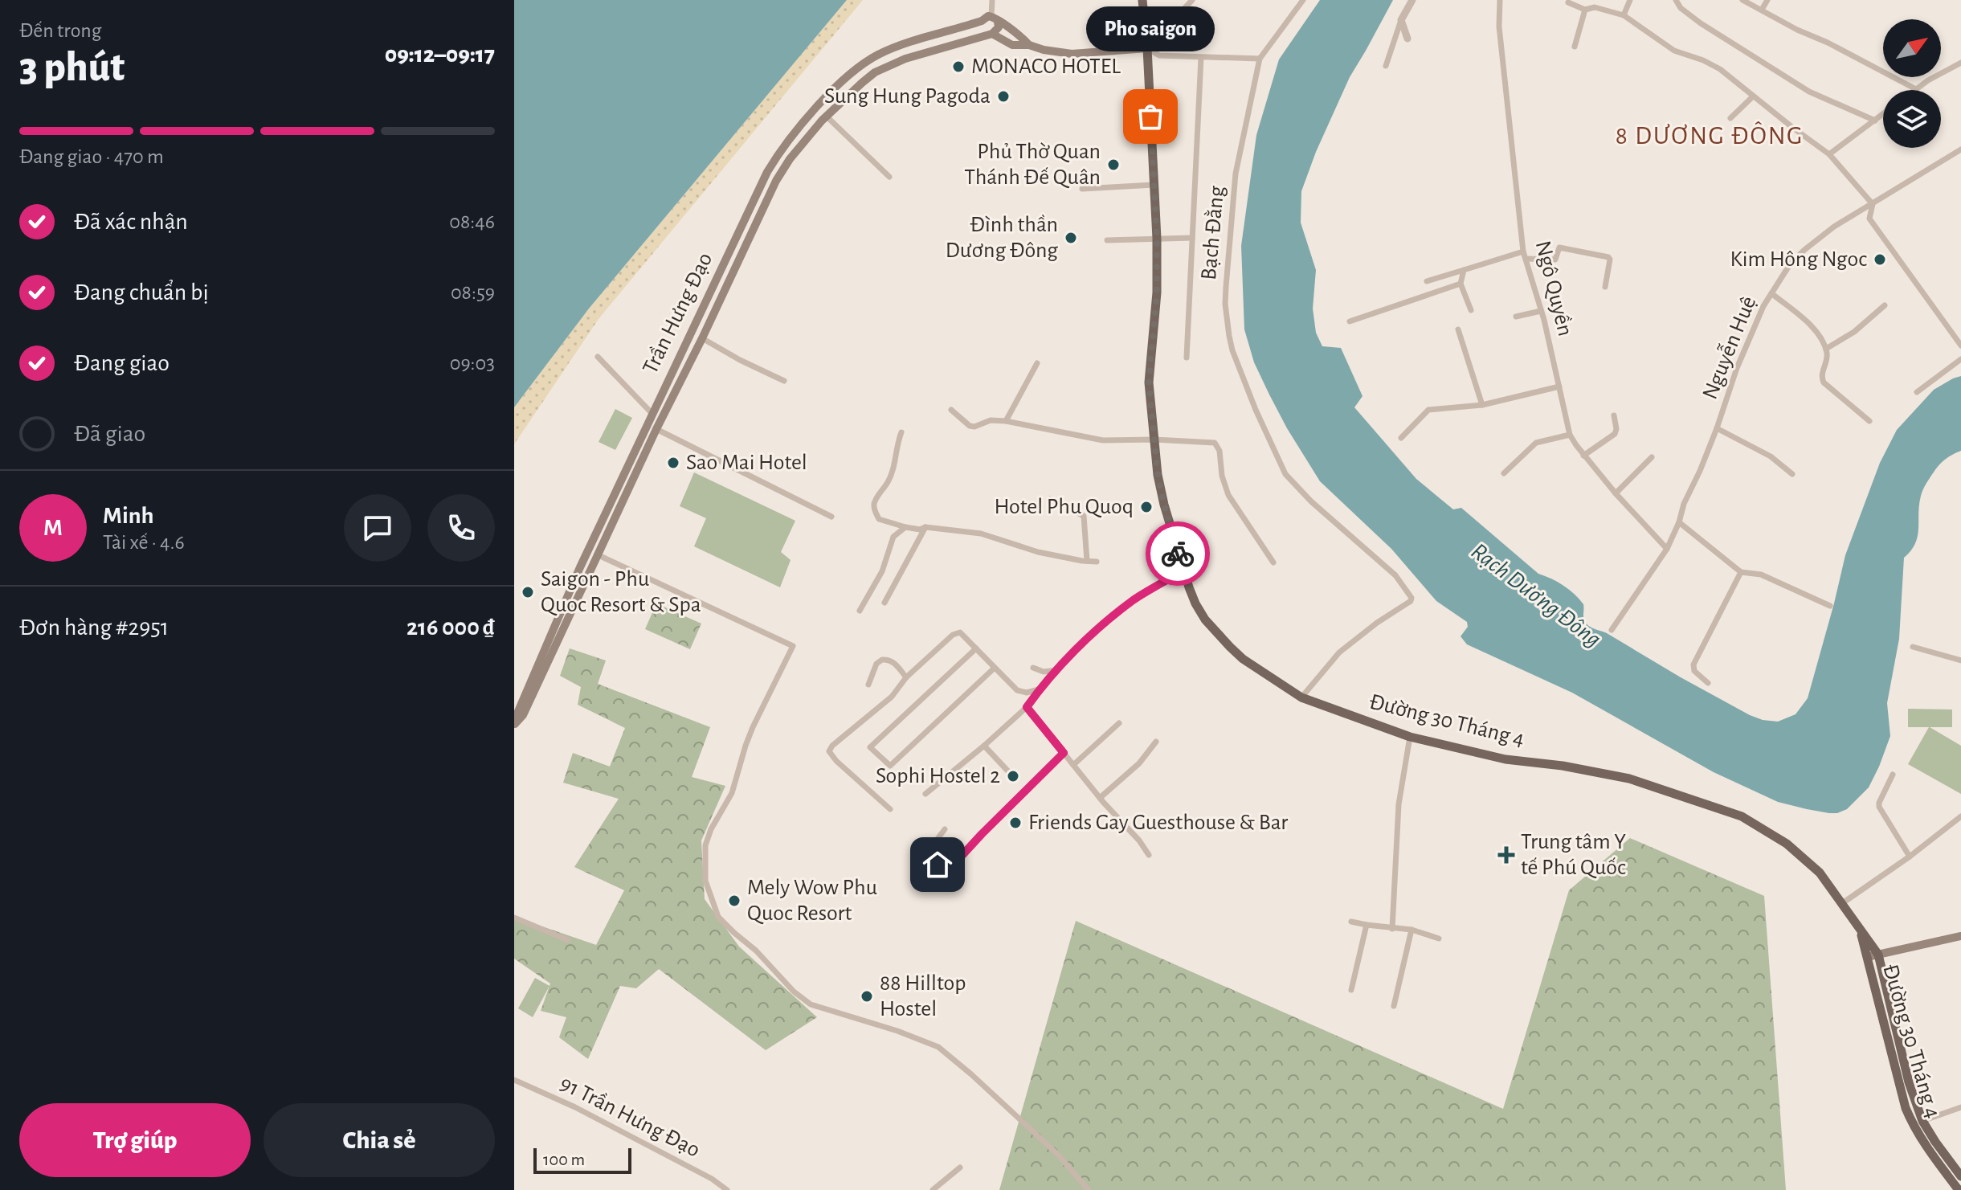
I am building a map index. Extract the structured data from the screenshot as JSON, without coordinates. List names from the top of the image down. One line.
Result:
{"streets":{"main road":["Trần Hưng Đạo","Đường 30 Tháng 4"],"street":["Bạch Đằng","Ngô Quyền","Nguyễn Huệ","91 Trần Hưng Đạo"]},"crossings":[["Bạch Đằng","Đường 30 Tháng 4"],["Ngô Quyền","Nguyễn Huệ"]],"districts":["8 DƯƠNG ĐÔNG"],"water":["Rạch Dương Đông"],"places":{"other":["MONACO HOTEL","Sung Hung Pagoda","Pho saigon","Phủ Thờ Quan Thánh Đế Quân","Đình thần Dương Đông","Kim Hông Ngoc","Sao Mai Hotel","Hotel Phu Quoq","Saigon - Phu Quoc Resort & Spa","Sophi Hostel 2","Friends Gay Guesthouse & Bar","Mely Wow Phu Quoc Resort","88 Hilltop Hostel"],"health":["Trung tâm Y tế Phú Quốc"]},"scale_bar":"100 m","north":"top right","page":{"heading":["3 phút","Đến trong","09:12–09:17"],"panel":["Minh","Tài xế · 4.6","Đơn hàng #2951","216 000 ₫"],"bubble":"Pho saigon","bar":"Đang giao · 470 m","list":[["Đã xác nhận","08:46"],["Đang chuẩn bị","08:59"],["Đang giao","09:03"],"Đã giao"],"round":"M","buttons":["Trợ giúp","Chia sẻ"],"scale":"100 m"}}
